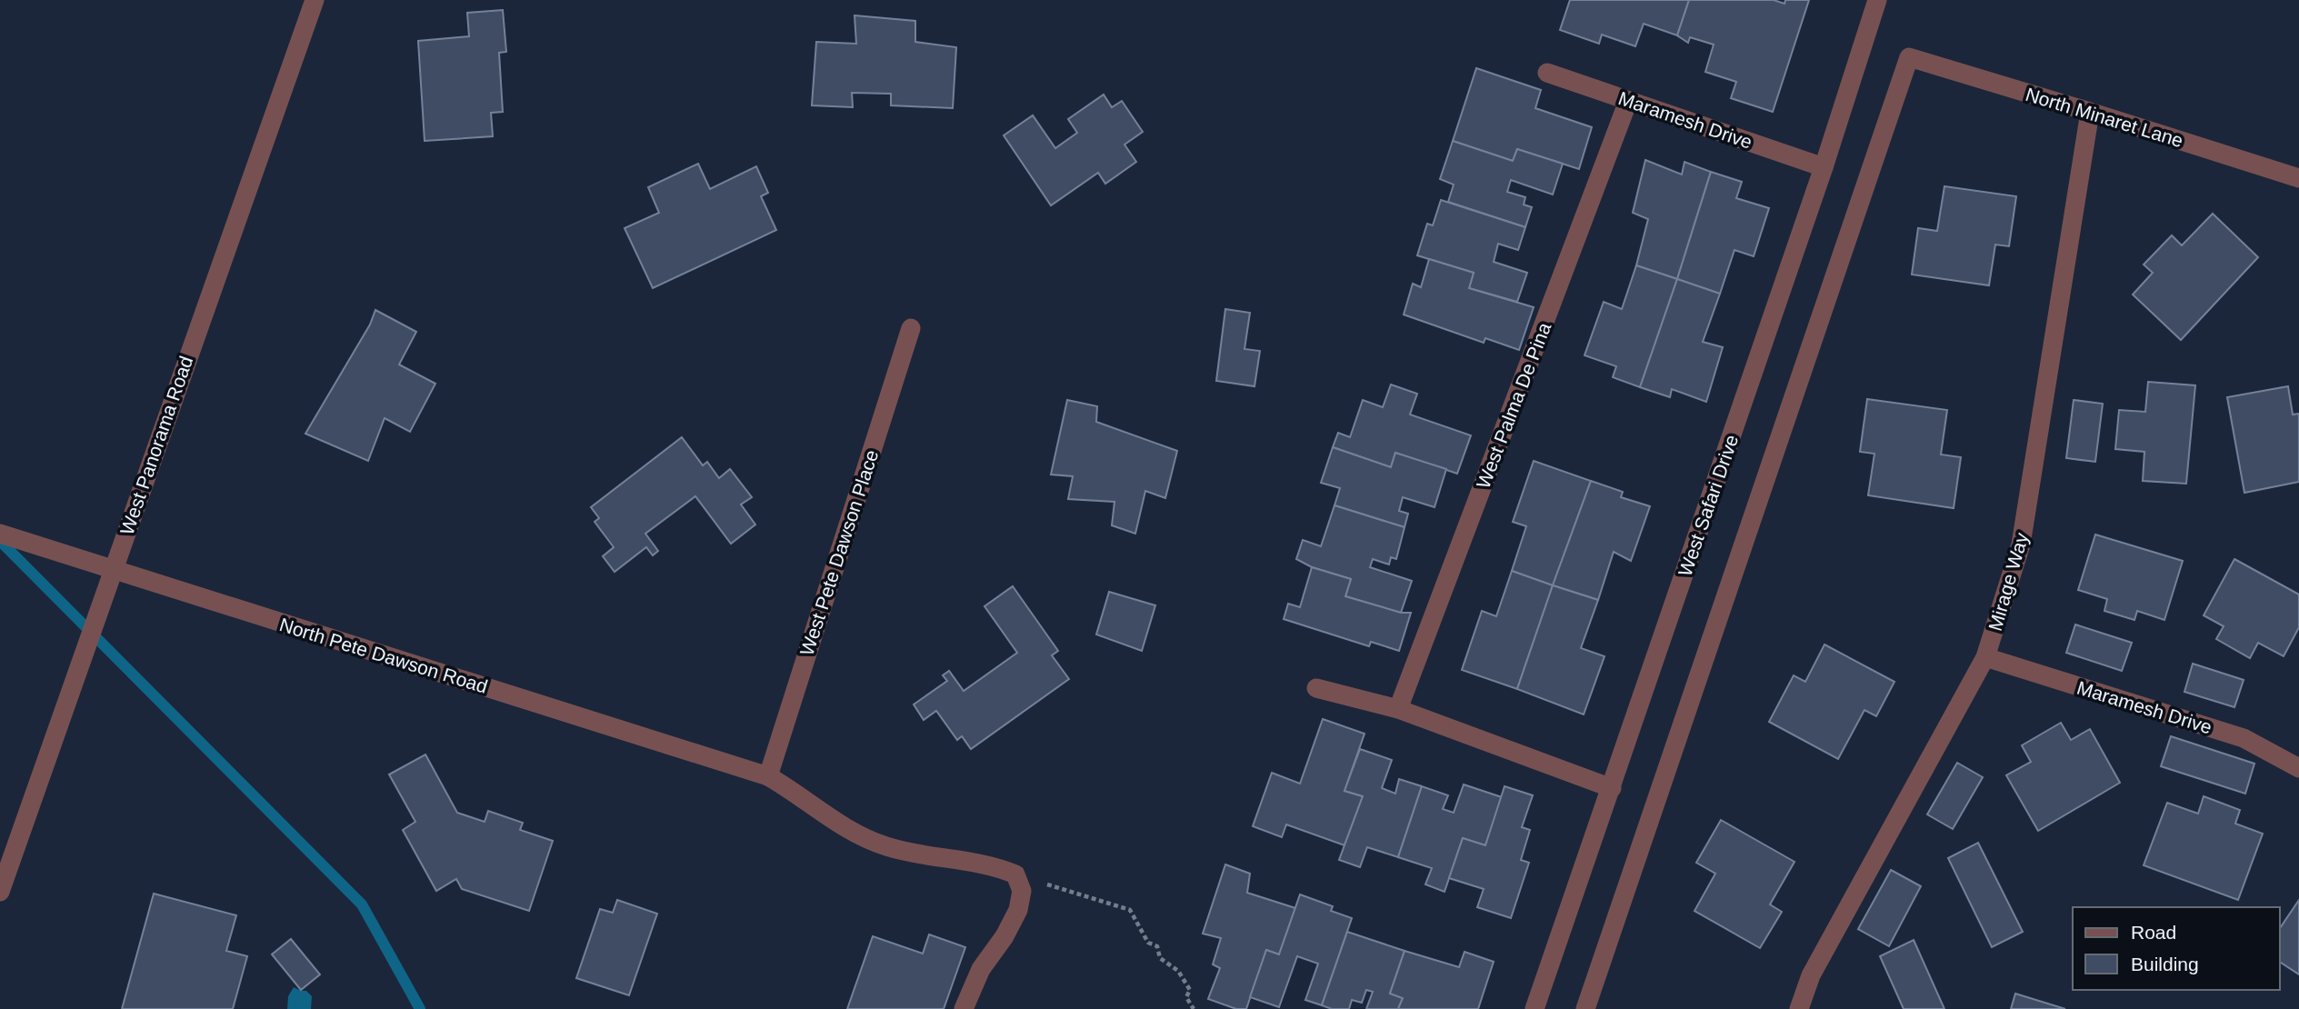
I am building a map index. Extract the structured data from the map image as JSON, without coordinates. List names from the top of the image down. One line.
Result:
{"streets":{"street":["North Minaret Lane","Maramesh Drive","West Palma De Pina","West Panorama Road","West Safari Drive","West Pete Dawson Place","Mirage Way","North Pete Dawson Road"]},"crossings":[["North Minaret Lane","Mirage Way"],["Maramesh Drive","West Palma De Pina"],["Maramesh Drive","West Safari Drive"],["Maramesh Drive","Mirage Way"],["West Panorama Road","North Pete Dawson Road"],["West Pete Dawson Place","North Pete Dawson Road"]],"legend":["Road","Building"]}
